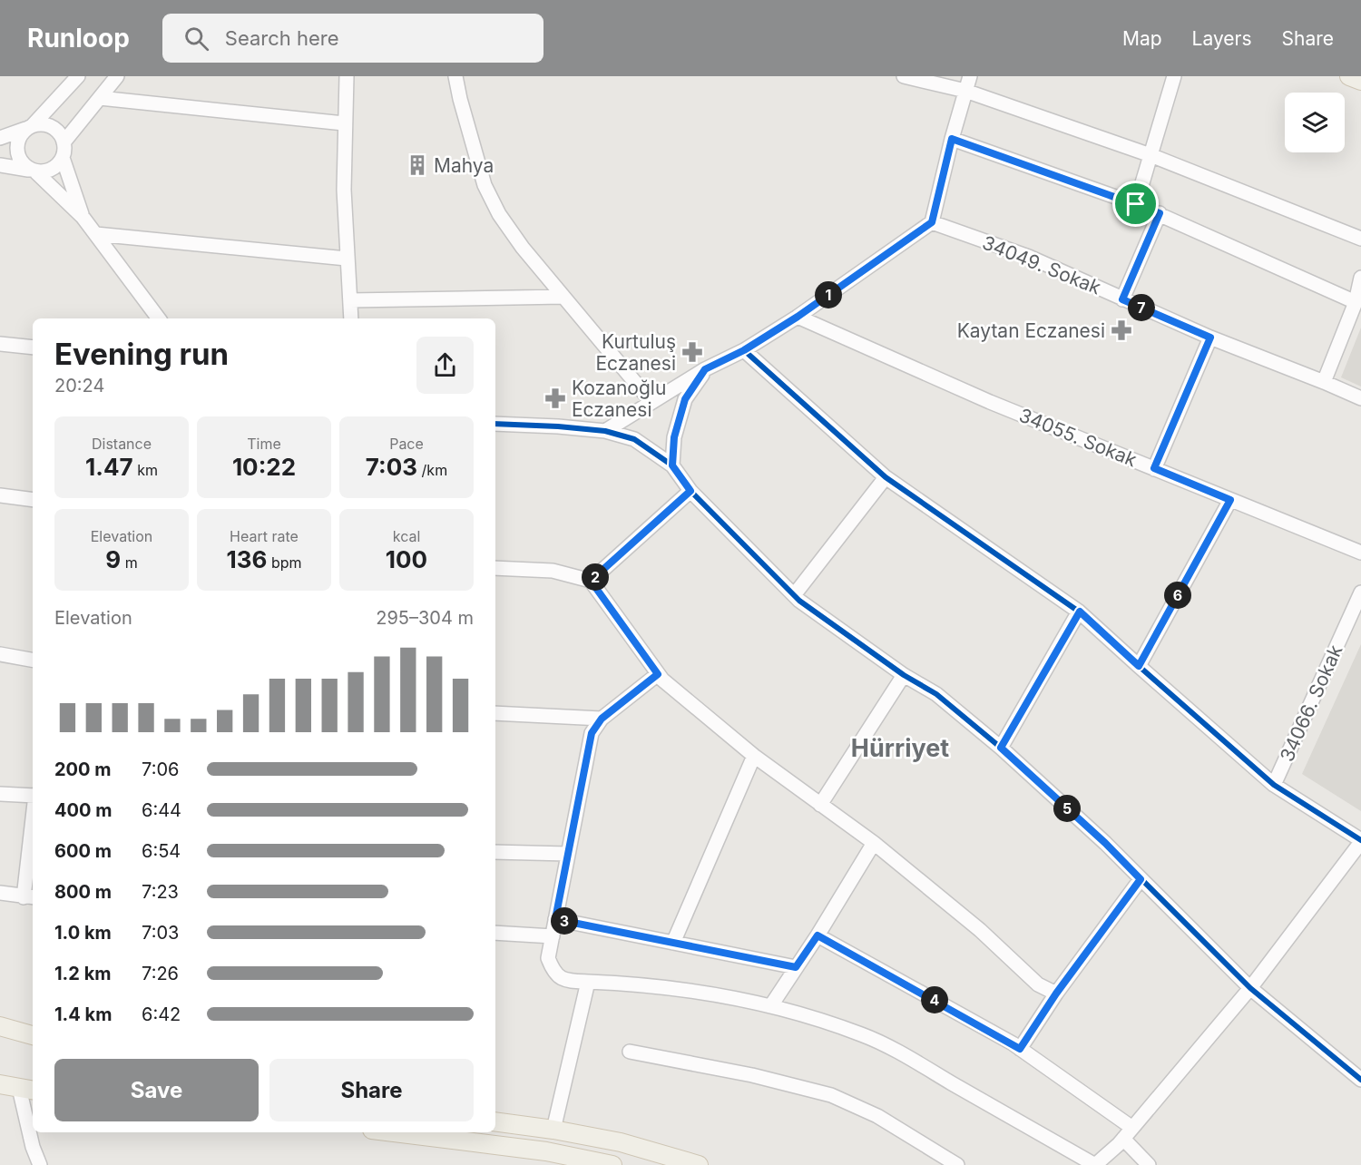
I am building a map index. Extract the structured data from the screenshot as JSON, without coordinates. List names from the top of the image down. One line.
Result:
{"streets":{"street":["34049. Sokak","34055. Sokak","34066. Sokak"]},"districts":["Hürriyet"],"places":{"building":["Mahya"],"pharmacy":["Kaytan Eczanesi","Kurtuluş Eczanesi","Kozanoğlu Eczanesi"]},"page":{"header":"Runloop","search":"Search here","nav":["Map","Layers","Share"],"pins":["1","7","2","6","5","3","4"],"heading":["Evening run","20:24"],"stats":[["Distance","1.47 km"],["Time","10:22"],["Pace","7:03 /km"],["Elevation","9 m"],["Heart rate","136 bpm"],["kcal","100"]],"chart":["Elevation","295–304 m"],"list":[{"name":"200 m","note":"7:06"},{"name":"400 m","note":"6:44"},{"name":"600 m","note":"6:54"},{"name":"800 m","note":"7:23"},{"name":"1.0 km","note":"7:03"},{"name":"1.2 km","note":"7:26"},{"name":"1.4 km","note":"6:42"}],"buttons":["Save","Share"]}}
